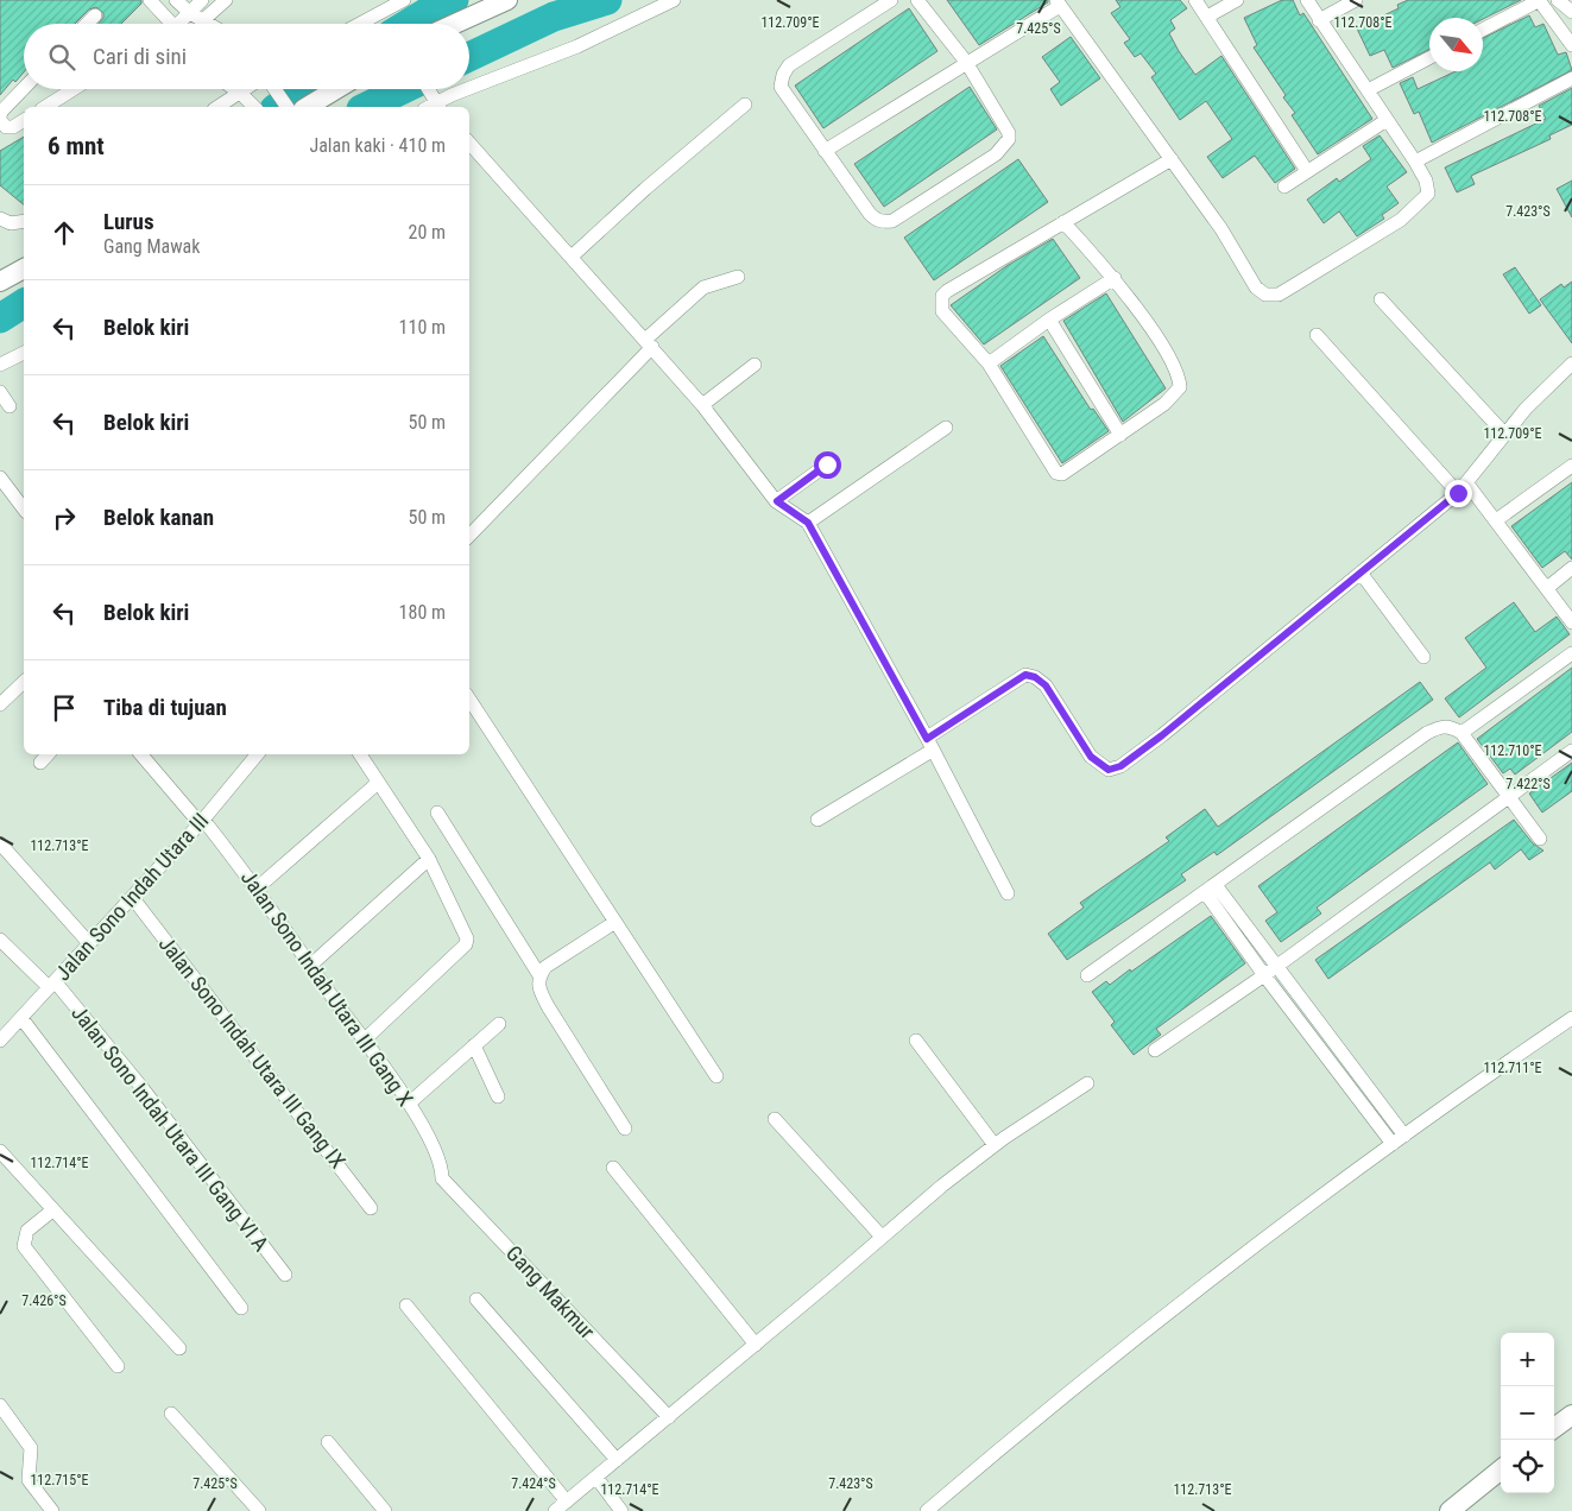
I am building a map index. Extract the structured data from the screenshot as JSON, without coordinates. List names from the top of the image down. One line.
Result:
{"streets":{"street":["Jalan Sono Indah Utara III","Jalan Sono Indah Utara III Gang X","Jalan Sono Indah Utara III Gang IX","Jalan Sono Indah Utara III Gang VI A","Gang Makmur"]},"crossings":[["Jalan Sono Indah Utara III","Jalan Sono Indah Utara III Gang X"],["Jalan Sono Indah Utara III","Jalan Sono Indah Utara III Gang IX"],["Jalan Sono Indah Utara III","Jalan Sono Indah Utara III Gang VI A"],["Jalan Sono Indah Utara III Gang X","Gang Makmur"]],"north":"bottom right","page":{"search":"Cari di sini","heading":["6 mnt","Jalan kaki · 410 m"],"list":[["Lurus","Gang Mawak","20 m"],["Belok kiri","110 m"],["Belok kiri","50 m"],["Belok kanan","50 m"],["Belok kiri","180 m"],"Tiba di tujuan"],"map_buttons":["+","−"]},"coordinates":["112.709°E","112.708°E","7.425°S","7.423°S","112.710°E","7.422°S","112.713°E","112.711°E","112.714°E","7.426°S","112.715°E","7.424°S"]}
